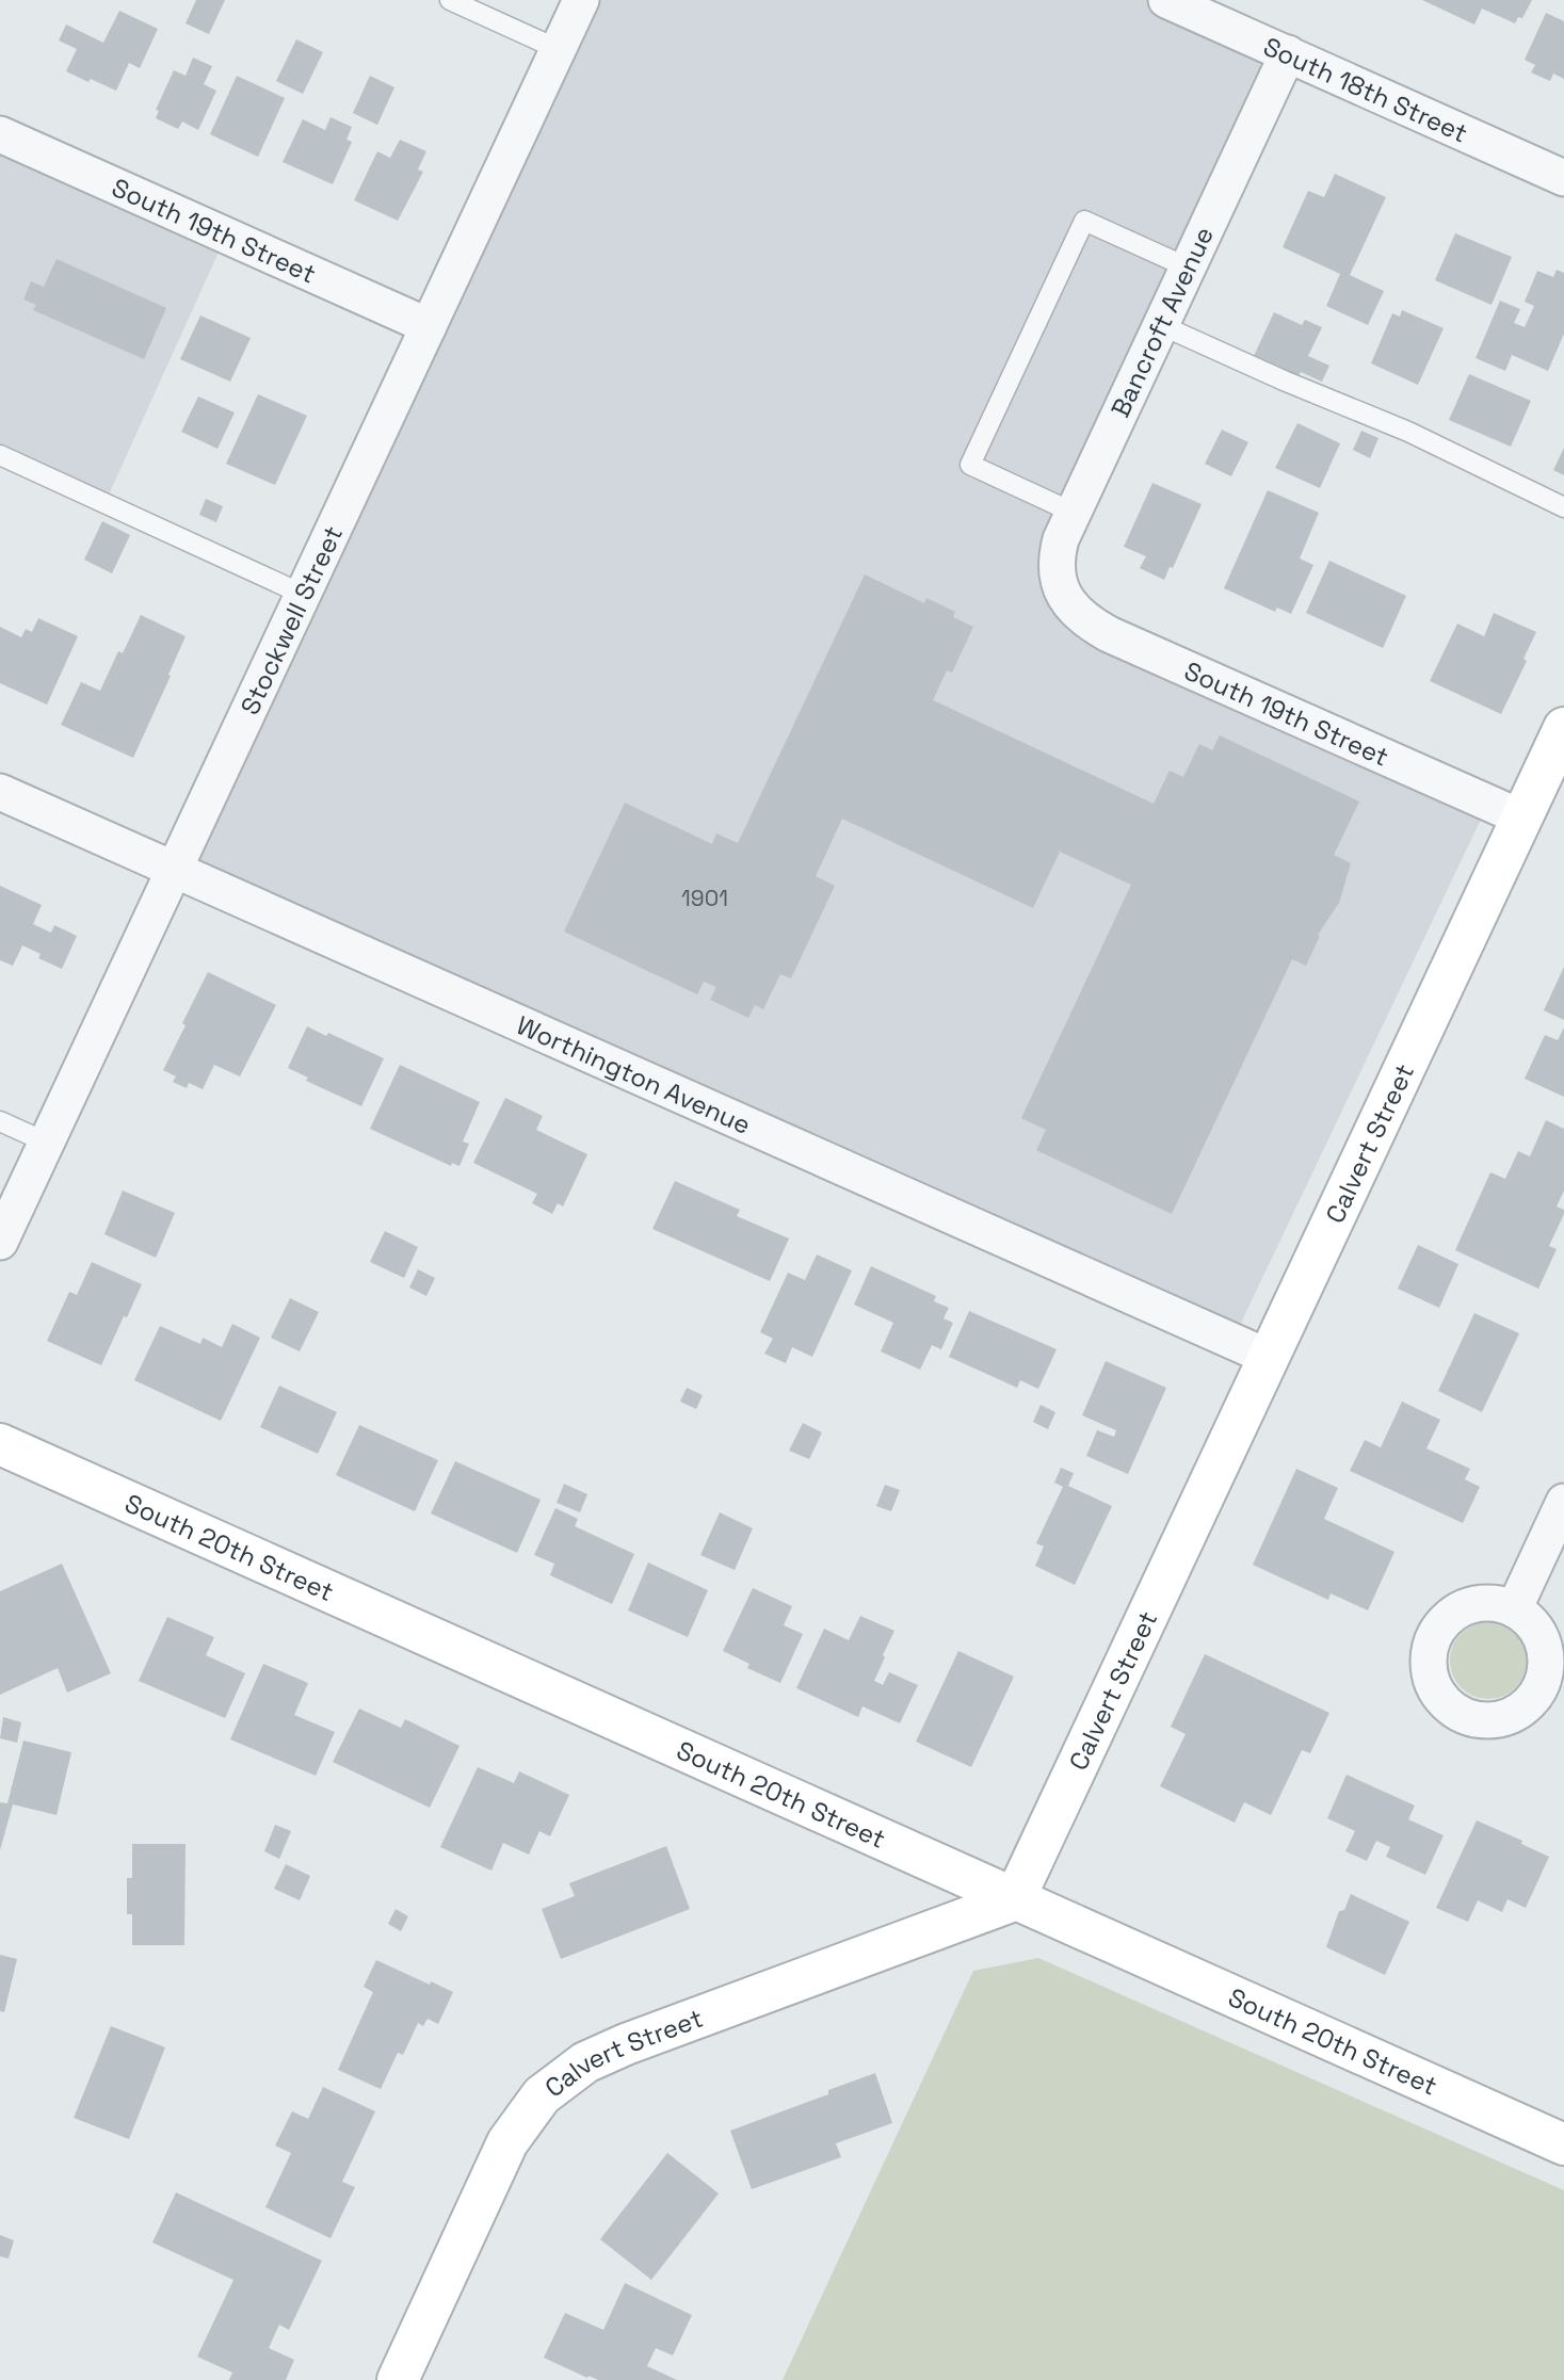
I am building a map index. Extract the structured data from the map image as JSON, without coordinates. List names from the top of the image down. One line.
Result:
{"streets":{"street":["South 18th Street","South 19th Street","Bancroft Avenue","Stockwell Street","Worthington Avenue","Calvert Street","South 20th Street"]},"crossings":[["South 18th Street","Bancroft Avenue"],["South 19th Street","Bancroft Avenue"],["South 19th Street","Stockwell Street"],["South 19th Street","Calvert Street"],["Stockwell Street","Worthington Avenue"],["Worthington Avenue","Calvert Street"],["Calvert Street","South 20th Street"]],"house_numbers":["1901"]}
